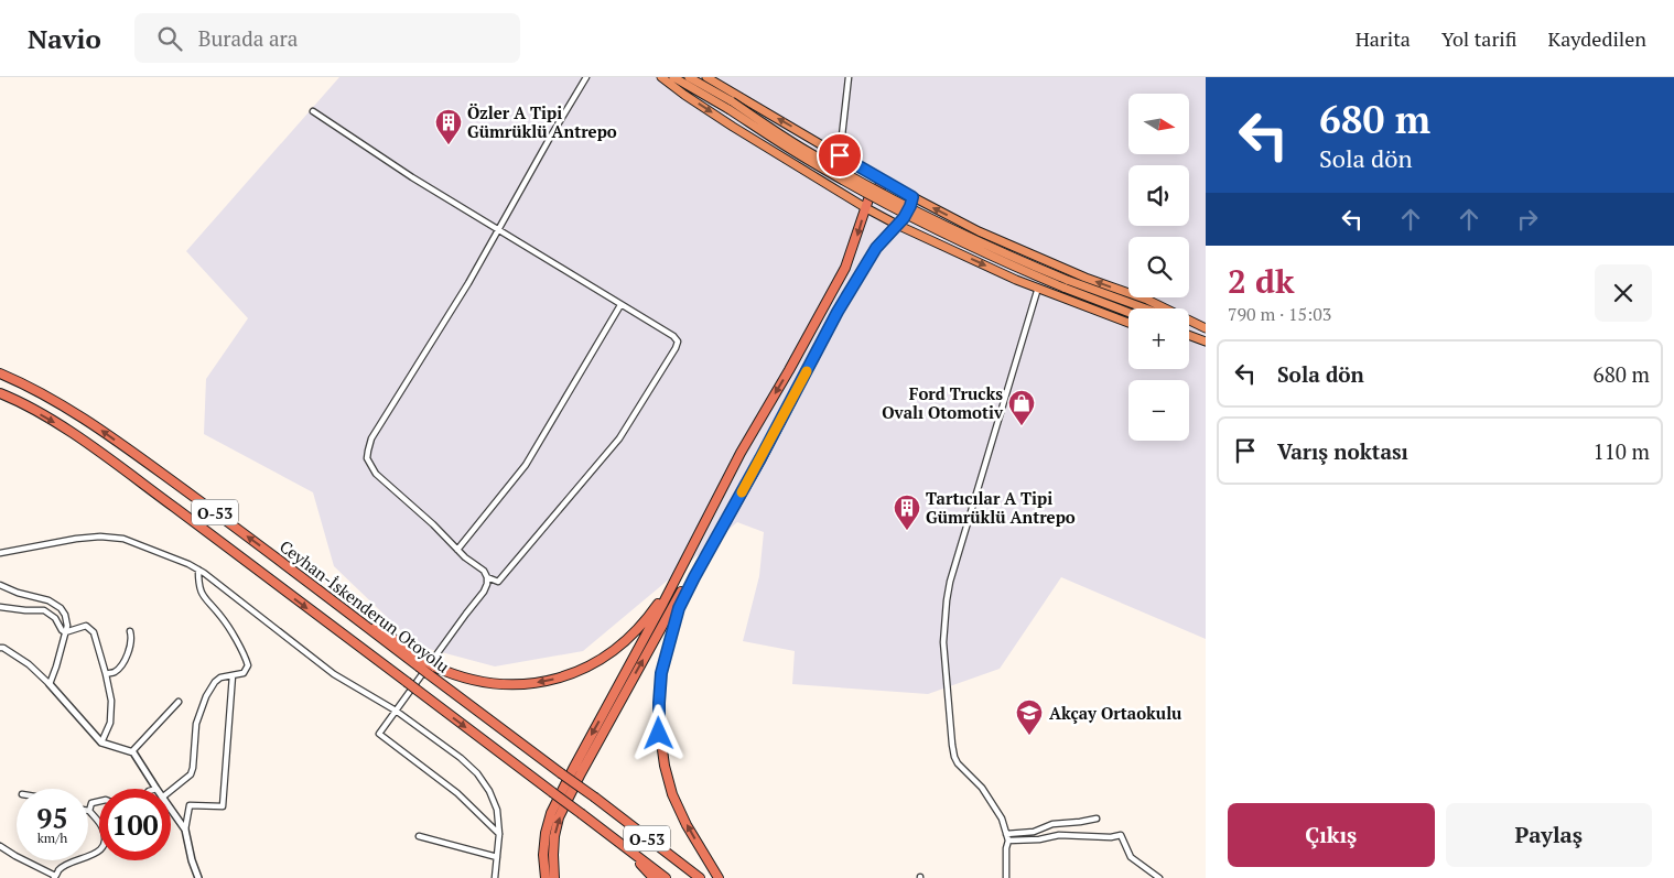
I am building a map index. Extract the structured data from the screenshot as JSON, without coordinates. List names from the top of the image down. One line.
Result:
{"streets":{"highway":["O-53","Ceyhan-İskenderun Otoyolu"]},"places":{"building":["Özler A Tipi Gümrüklü Antrepo","Tartıcılar A Tipi Gümrüklü Antrepo"],"shop":["Ford Trucks Ovalı Otomotiv"],"school or university":["Akçay Ortaokulu"]},"north":"right","page":{"header":"Navio","search":"Burada ara","nav":["Harita","Yol tarifi","Kaydedilen"],"turn":["680 m","Sola dön"],"map_buttons":["+","−"],"heading":["2 dk","790 m · 15:03"],"list":[{"name":"Sola dön","value":"680 m"},{"name":"Varış noktası","value":"110 m"}],"speed":"95 km/h","limit":"100","buttons":["Çıkış","Paylaş"]}}
